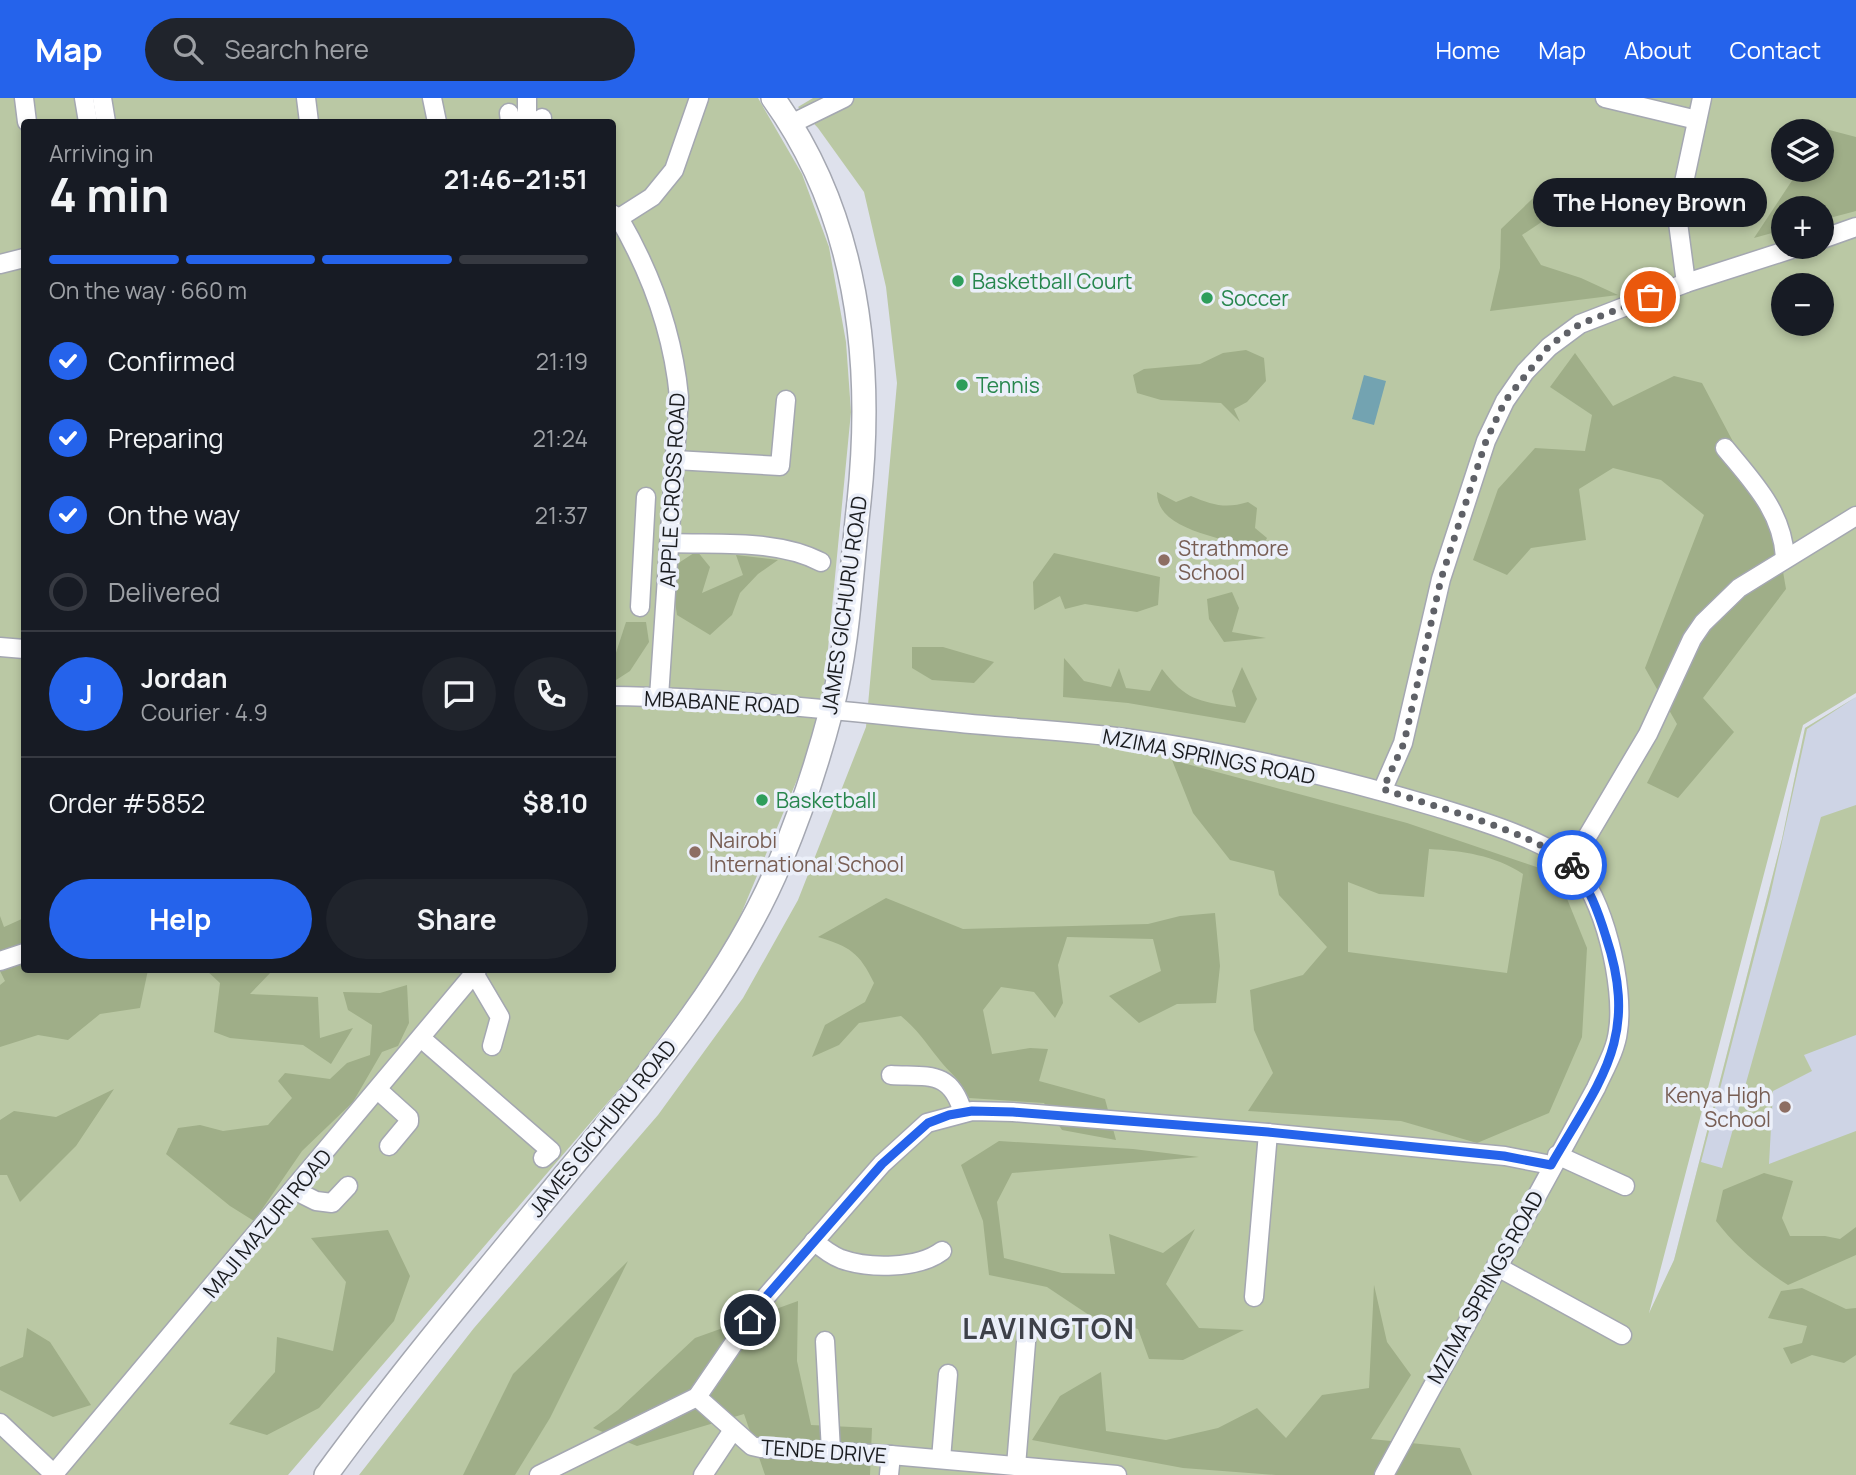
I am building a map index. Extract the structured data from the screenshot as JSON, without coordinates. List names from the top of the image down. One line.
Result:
{"streets":{"main road":["JAMES GICHURU ROAD"],"street":["APPLE CROSS ROAD","MBABANE ROAD","MZIMA SPRINGS ROAD","MAJI MAZURI ROAD","TENDE DRIVE"]},"crossings":[["APPLE CROSS ROAD","MBABANE ROAD"],["JAMES GICHURU ROAD","MBABANE ROAD"],["JAMES GICHURU ROAD","MZIMA SPRINGS ROAD"],["MBABANE ROAD","MZIMA SPRINGS ROAD"]],"districts":["LAVINGTON"],"places":["Basketball Court","The Honey Brown","Soccer","Tennis","Strathmore School","Basketball","Nairobi International School","Kenya High School"],"page":{"header":"Map","search":"Search here","nav":["Home","Map","About","Contact"],"map_buttons":["+","−"],"heading":["4 min","Arriving in","21:46–21:51"],"panel":["Jordan","Courier · 4.9","Order #5852","$8.10"],"bubble":"The Honey Brown","bar":"On the way · 660 m","list":[["Confirmed","21:19"],["Preparing","21:24"],["On the way","21:37"],"Delivered"],"round":"J","buttons":["Help","Share"]}}
